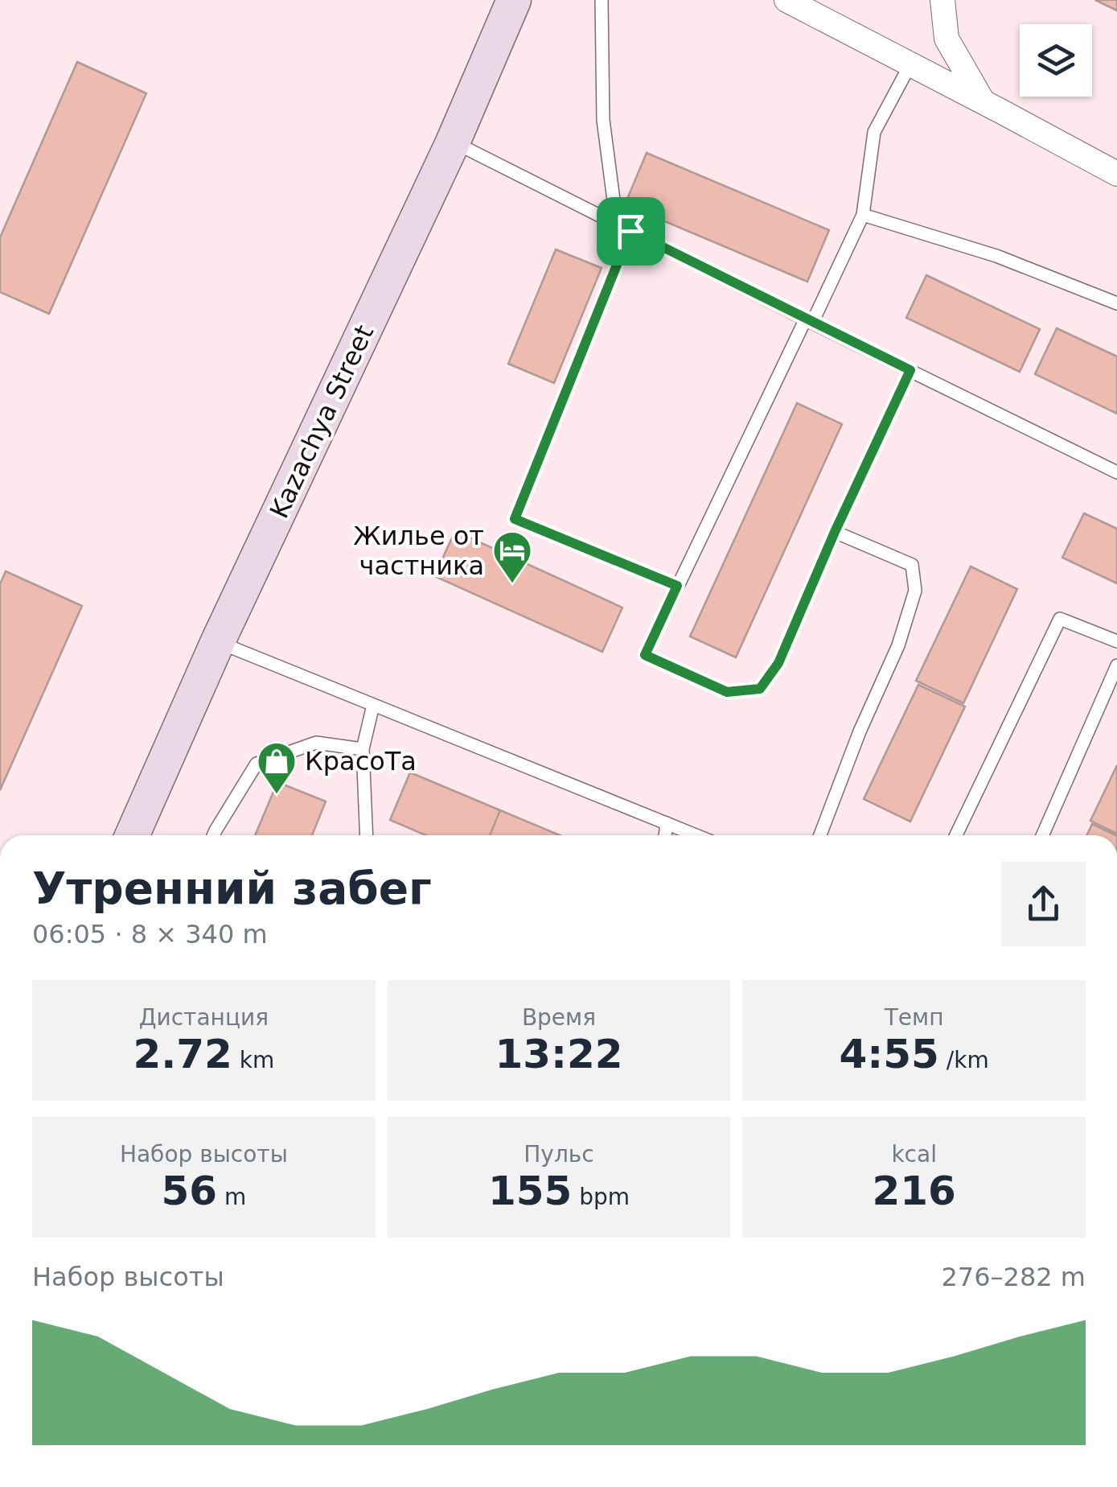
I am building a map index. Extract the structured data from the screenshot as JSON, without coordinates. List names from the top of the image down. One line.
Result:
{"streets":{"street":["Kazachya Street"]},"places":{"hotel":["Жилье от частника"],"shop":["КрасоТа"]},"page":{"heading":["Утренний забег","06:05 · 8 × 340 m"],"stats":[["Дистанция","2.72 km"],["Время","13:22"],["Темп","4:55 /km"],["Набор высоты","56 m"],["Пульс","155 bpm"],["kcal","216"]],"chart":["Набор высоты","276–282 m"]}}
